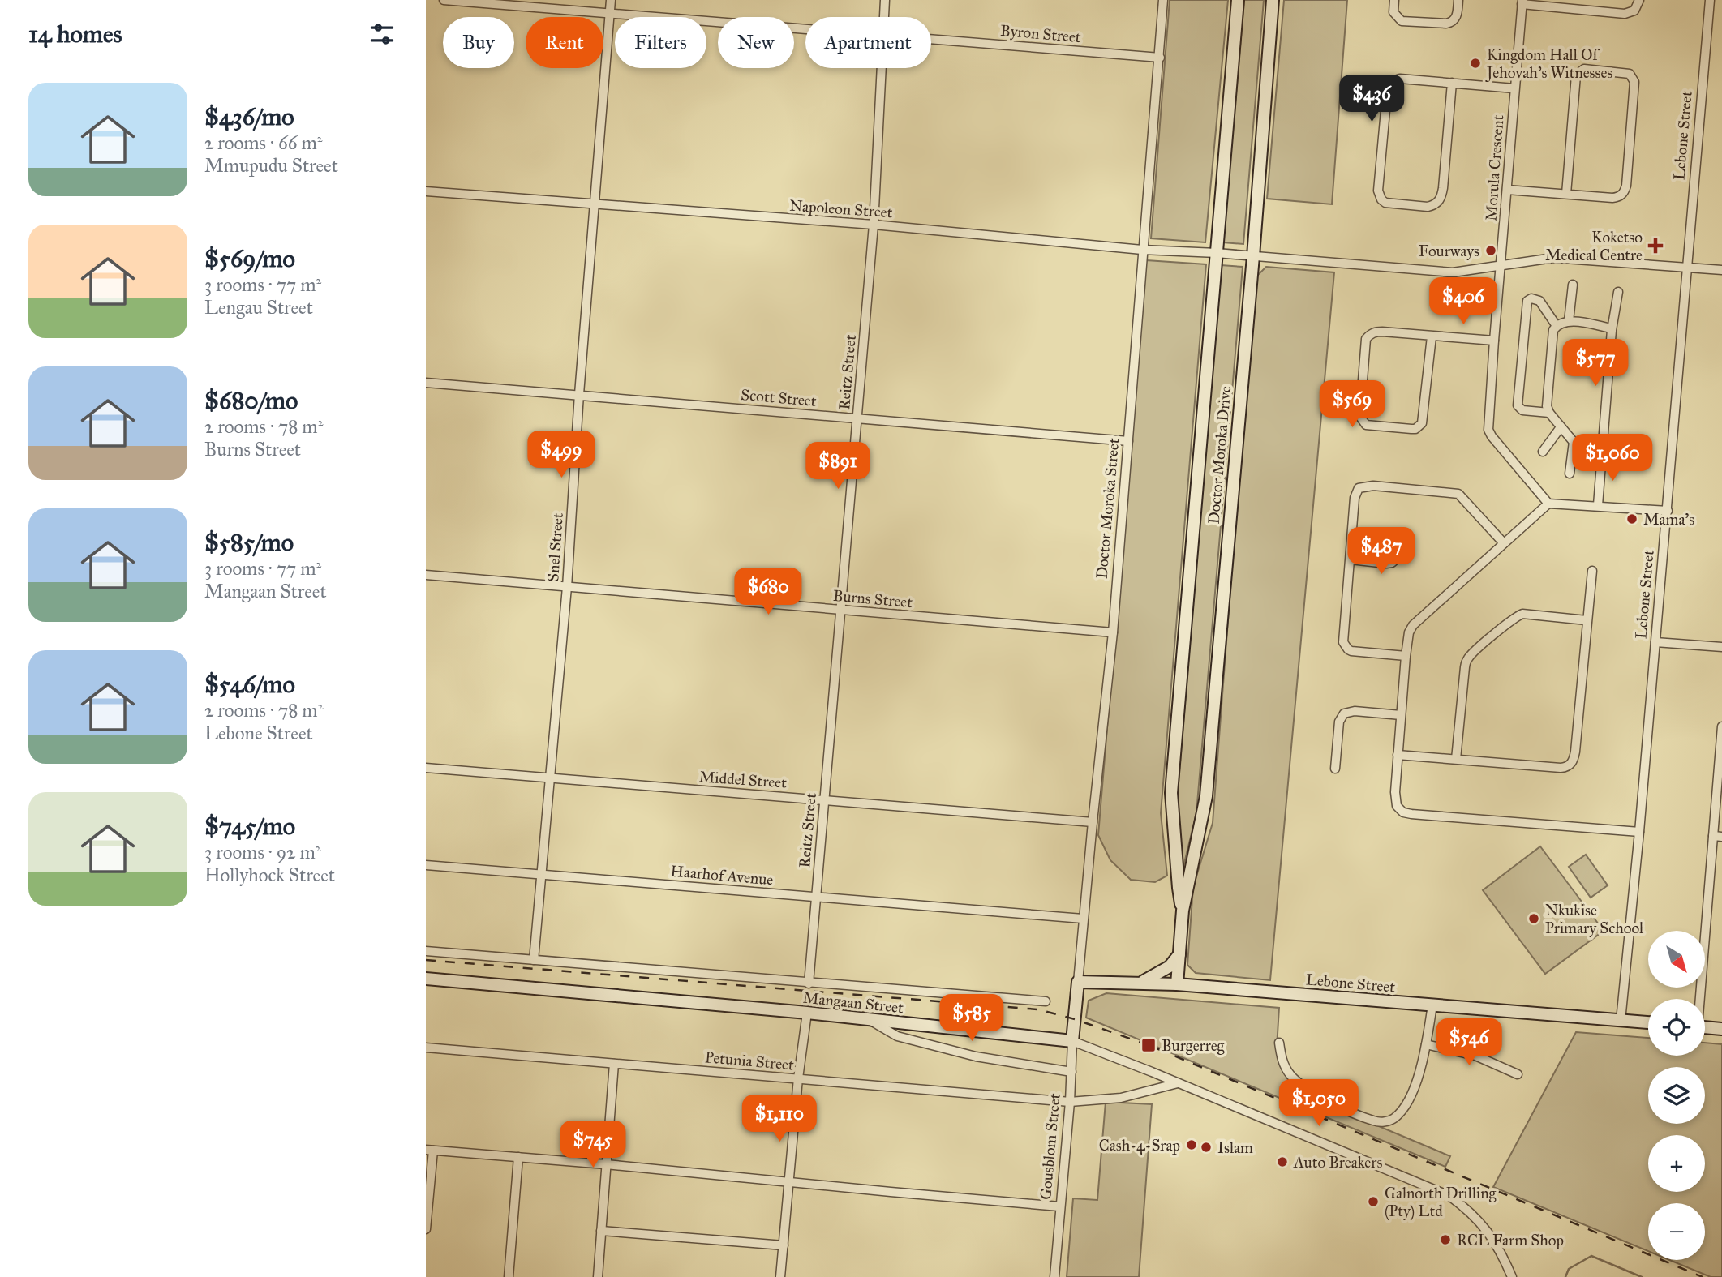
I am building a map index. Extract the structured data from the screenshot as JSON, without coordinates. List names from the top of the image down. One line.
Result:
{"streets":{"street":["Byron Street","Lebone Street","Morula Crescent","Napoleon Street","Reitz Street","Scott Street","Doctor Moroka Drive","Doctor Moroka Street","Snel Street","Burns Street","Middel Street","Haarhof Avenue","Mangaan Street","Petunia Street","Gousblom Street"]},"crossings":[["Byron Street","Doctor Moroka Street"],["Byron Street","Snel Street"],["Lebone Street","Napoleon Street"],["Lebone Street","Doctor Moroka Drive"],["Lebone Street","Doctor Moroka Street"],["Morula Crescent","Napoleon Street"],["Napoleon Street","Reitz Street"],["Napoleon Street","Doctor Moroka Drive"],["Napoleon Street","Doctor Moroka Street"],["Napoleon Street","Snel Street"],["Reitz Street","Scott Street"],["Reitz Street","Burns Street"],["Reitz Street","Middel Street"],["Reitz Street","Haarhof Avenue"],["Scott Street","Doctor Moroka Street"],["Scott Street","Snel Street"],["Doctor Moroka Street","Burns Street"],["Doctor Moroka Street","Middel Street"],["Doctor Moroka Street","Haarhof Avenue"],["Doctor Moroka Street","Gousblom Street"],["Snel Street","Burns Street"],["Snel Street","Middel Street"],["Snel Street","Haarhof Avenue"],["Mangaan Street","Petunia Street"],["Mangaan Street","Gousblom Street"],["Petunia Street","Gousblom Street"]],"places":{"other":["Kingdom Hall Of Jehovah's Witnesses","Fourways","Mama's","Nkukise Primary School","Cash-4-Srap","Islam","Auto Breakers","Galnorth Drilling (Pty) Ltd","RCL Farm Shop"],"health":["Koketso Medical Centre"],"transit":["Burgerreg"]},"north":"bottom right","page":{"heading":"14 homes","chip":["Buy","Rent","Filters","New","Apartment"],"list":[{"name":"$436/mo","note":"2 rooms · 66 m² · Mmupudu Street"},{"name":"$569/mo","note":"3 rooms · 77 m² · Lengau Street"},{"name":"$680/mo","note":"2 rooms · 78 m² · Burns Street"},{"name":"$585/mo","note":"3 rooms · 77 m² · Mangaan Street"},{"name":"$546/mo","note":"2 rooms · 78 m² · Lebone Street"},{"name":"$745/mo","note":"3 rooms · 92 m² · Hollyhock Street"}],"price":["$436","$406","$577","$569","$499","$1,060","$891","$487","$680","$585","$546","$1,050","$1,110","$745"],"map_buttons":["+","−"]}}
